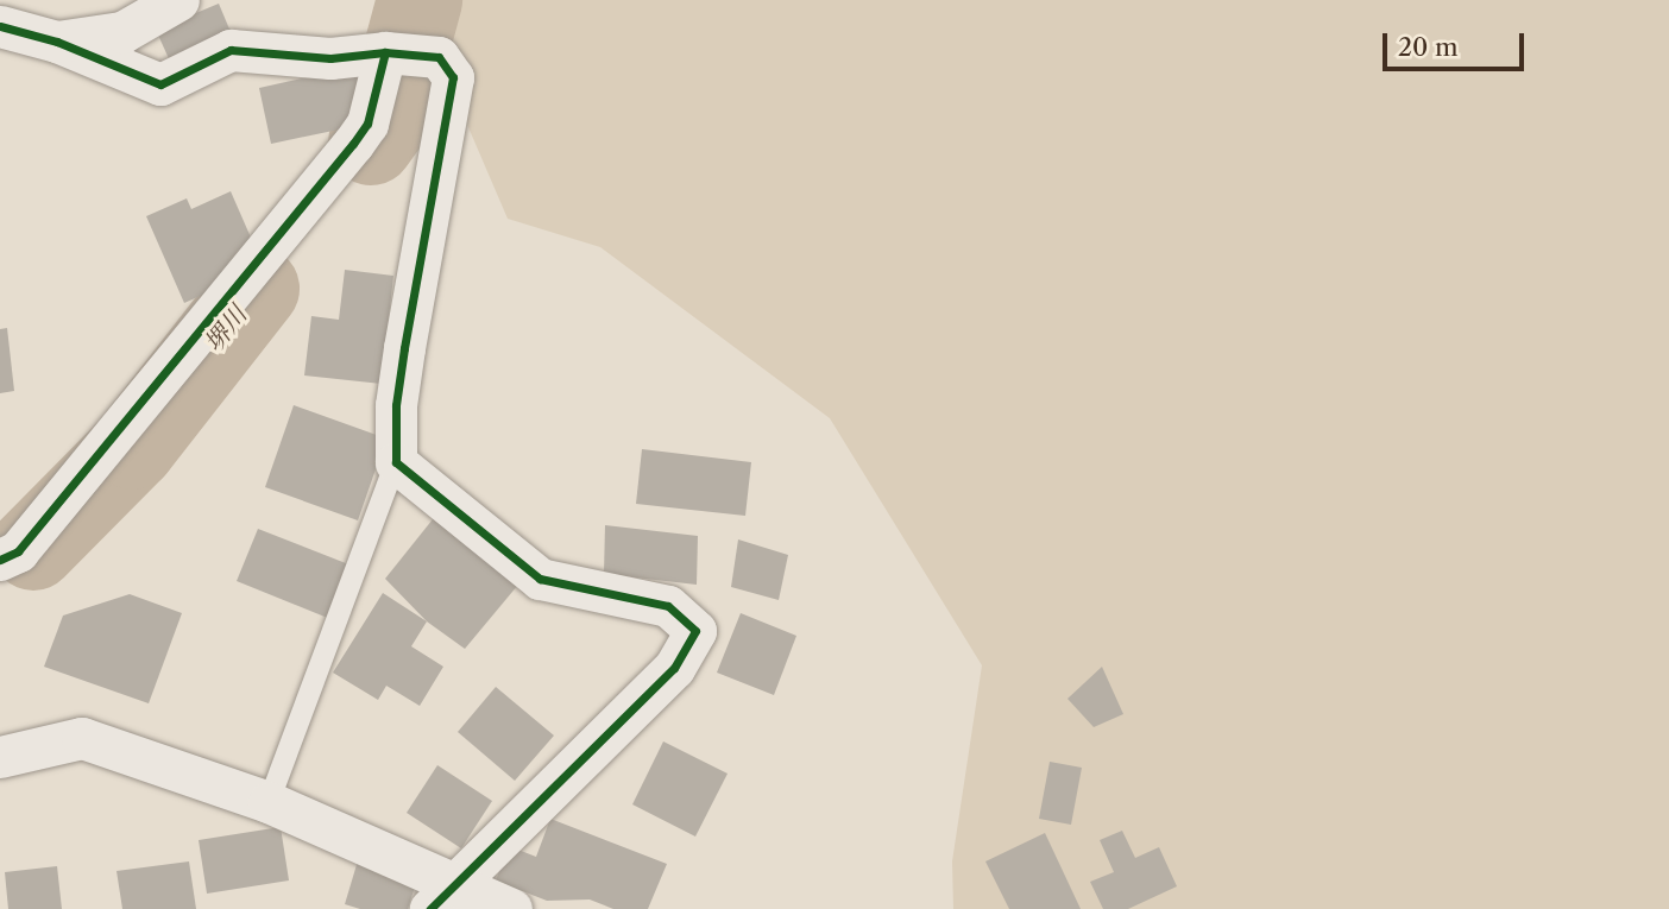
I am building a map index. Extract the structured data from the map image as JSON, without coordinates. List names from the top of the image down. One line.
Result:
{"water":["堺川"],"scale_bar":"20 m"}
